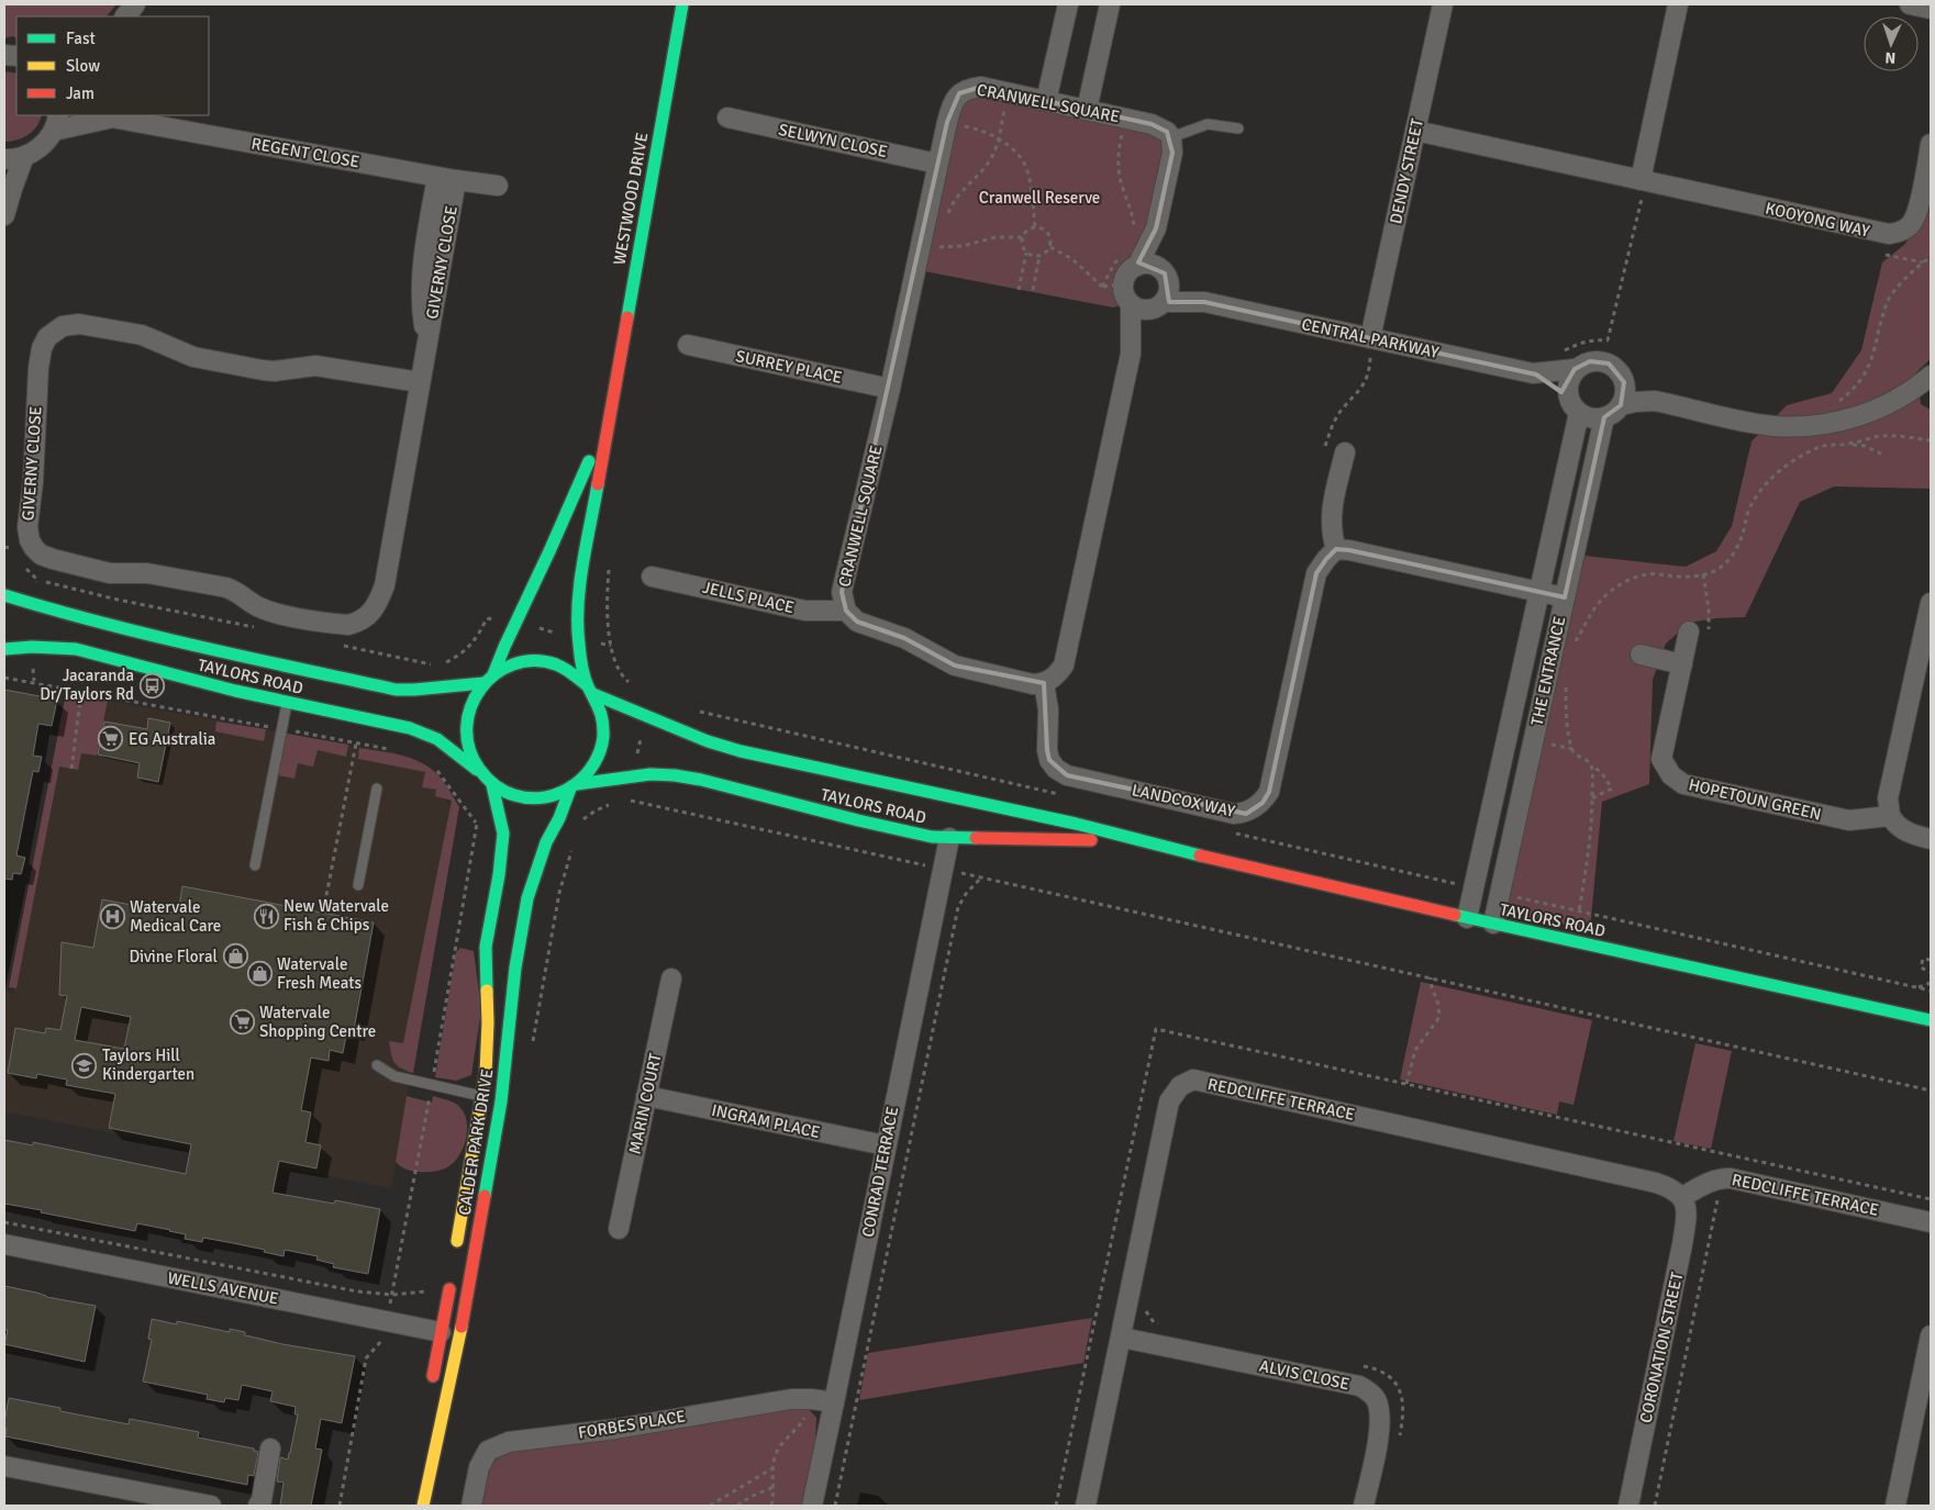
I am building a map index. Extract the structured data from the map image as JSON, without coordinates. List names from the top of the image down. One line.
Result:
{"streets":{"main road":["WESTWOOD DRIVE","TAYLORS ROAD","CALDER PARK DRIVE"],"street":["CRANWELL SQUARE","SELWYN CLOSE","REGENT CLOSE","DENDY STREET","KOOYONG WAY","GIVERNY CLOSE","CENTRAL PARKWAY","SURREY PLACE","JELLS PLACE","THE ENTRANCE","HOPETOUN GREEN","LANDCOX WAY","REDCLIFFE TERRACE","MARIN COURT","INGRAM PLACE","CONRAD TERRACE","WELLS AVENUE","CORONATION STREET","ALVIS CLOSE","FORBES PLACE"]},"crossings":[["CRANWELL SQUARE","SELWYN CLOSE"],["CRANWELL SQUARE","SURREY PLACE"],["CRANWELL SQUARE","JELLS PLACE"],["CRANWELL SQUARE","LANDCOX WAY"],["REGENT CLOSE","GIVERNY CLOSE"],["DENDY STREET","KOOYONG WAY"],["DENDY STREET","CENTRAL PARKWAY"],["WESTWOOD DRIVE","TAYLORS ROAD"],["WESTWOOD DRIVE","CALDER PARK DRIVE"],["CENTRAL PARKWAY","THE ENTRANCE"],["THE ENTRANCE","TAYLORS ROAD"],["TAYLORS ROAD","CALDER PARK DRIVE"],["TAYLORS ROAD","CONRAD TERRACE"],["REDCLIFFE TERRACE","CORONATION STREET"],["REDCLIFFE TERRACE","ALVIS CLOSE"],["MARIN COURT","INGRAM PLACE"],["INGRAM PLACE","CONRAD TERRACE"],["CONRAD TERRACE","FORBES PLACE"]],"parks":["Cranwell Reserve"],"places":{"bus stop":["Jacaranda Dr/Taylors Rd"],"supermarket":["EG Australia","Watervale Shopping Centre"],"restaurant":["New Watervale Fish & Chips"],"hospital":["Watervale Medical Care"],"shop":["Divine Floral","Watervale Fresh Meats"],"school or university":["Taylors Hill Kindergarten"]},"legend":["Fast","Slow","Jam"],"north":"bottom"}
